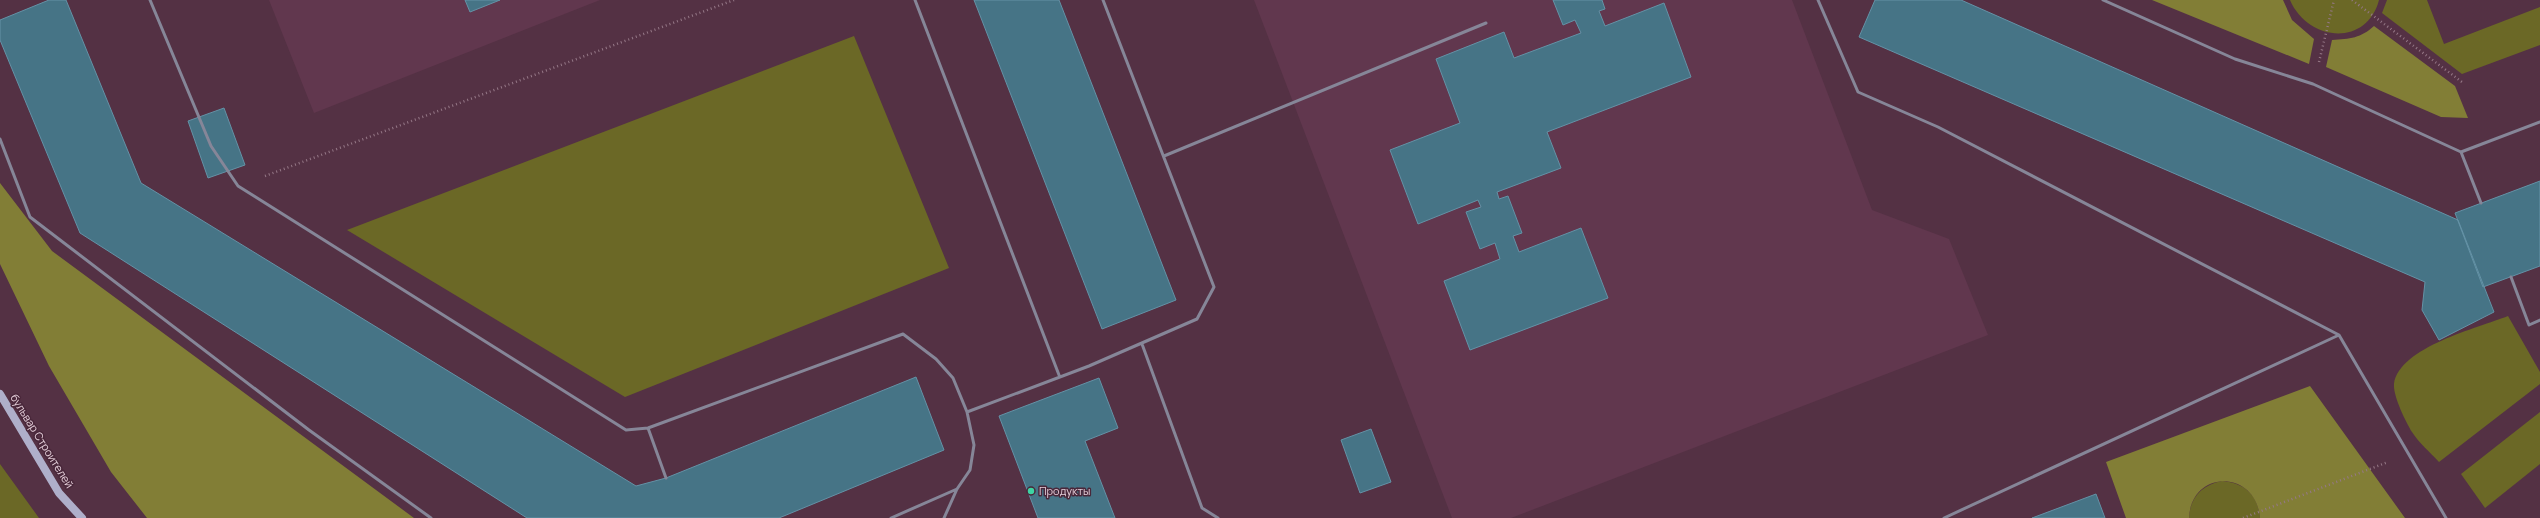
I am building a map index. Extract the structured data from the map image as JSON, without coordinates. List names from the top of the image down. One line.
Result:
{"streets":{"street":["бульвар Строителей"]},"places":["Продукты"]}
